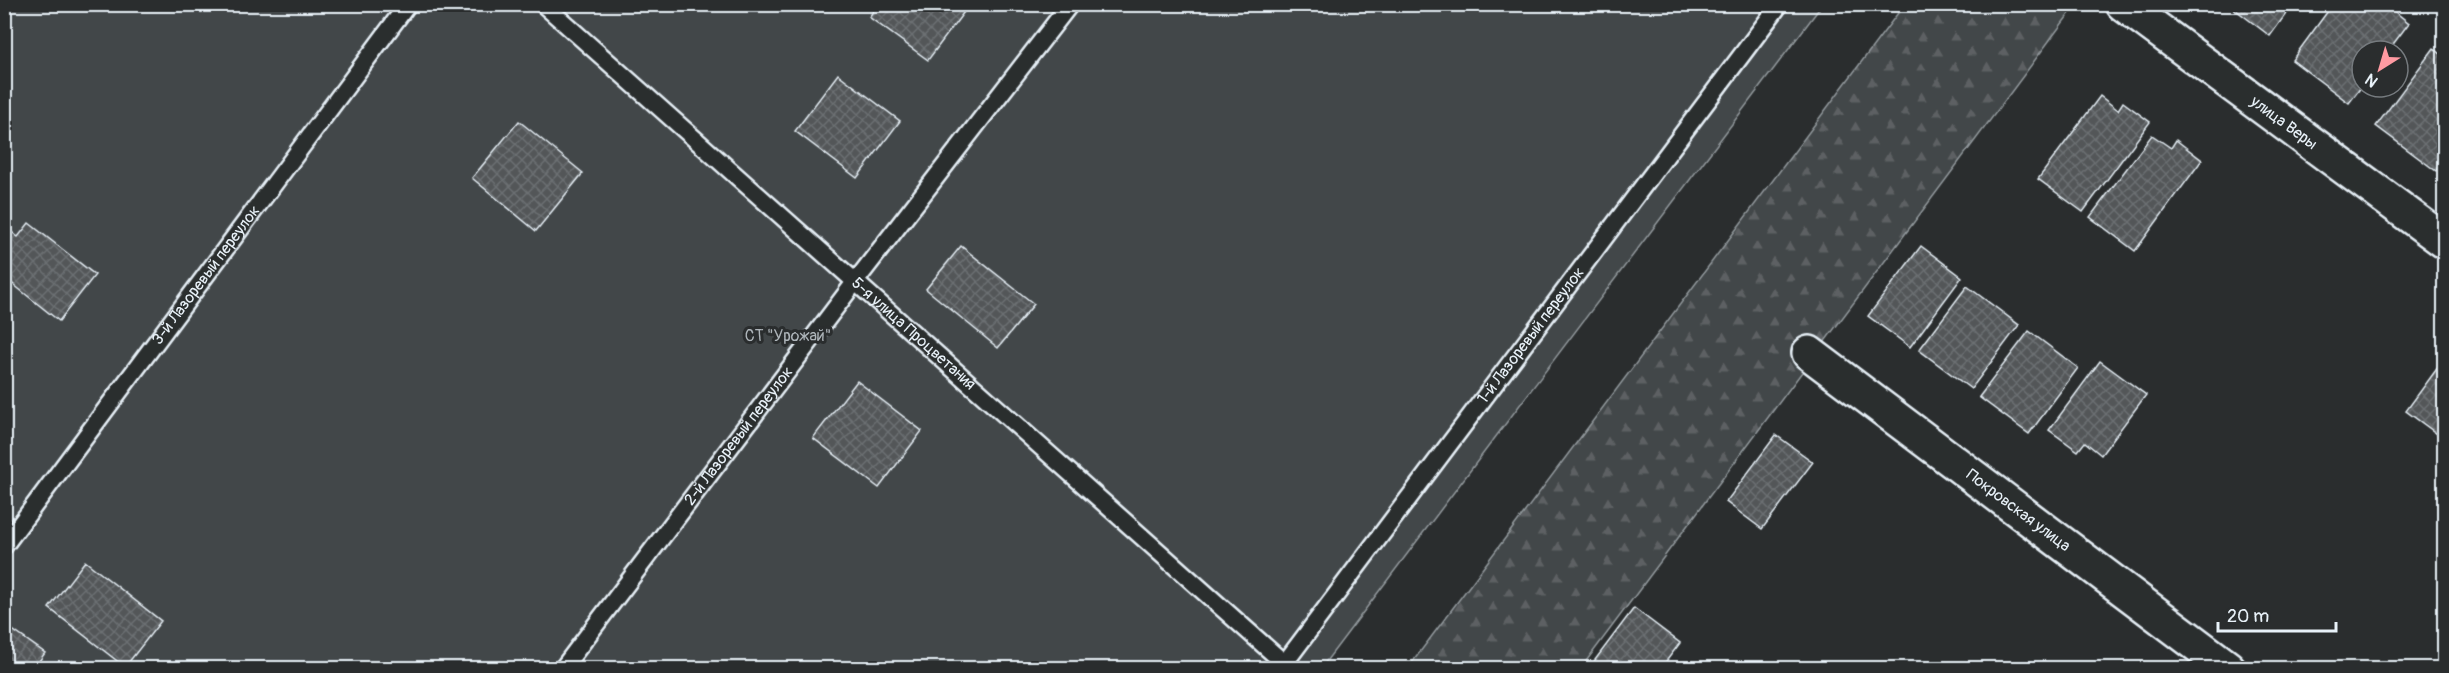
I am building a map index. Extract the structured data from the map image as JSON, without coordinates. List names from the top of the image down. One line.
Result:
{"streets":{"street":["улица Веры","Покровская улица"],"lane":["3-й Лазоревый переулок","5-я улица Процветания","1-й Лазоревый переулок","2-й Лазоревый переулок"]},"crossings":[["5-я улица Процветания","1-й Лазоревый переулок"],["5-я улица Процветания","2-й Лазоревый переулок"]],"parks":["СТ \"Урожай\""],"scale_bar":"20 m","north":"bottom left"}
